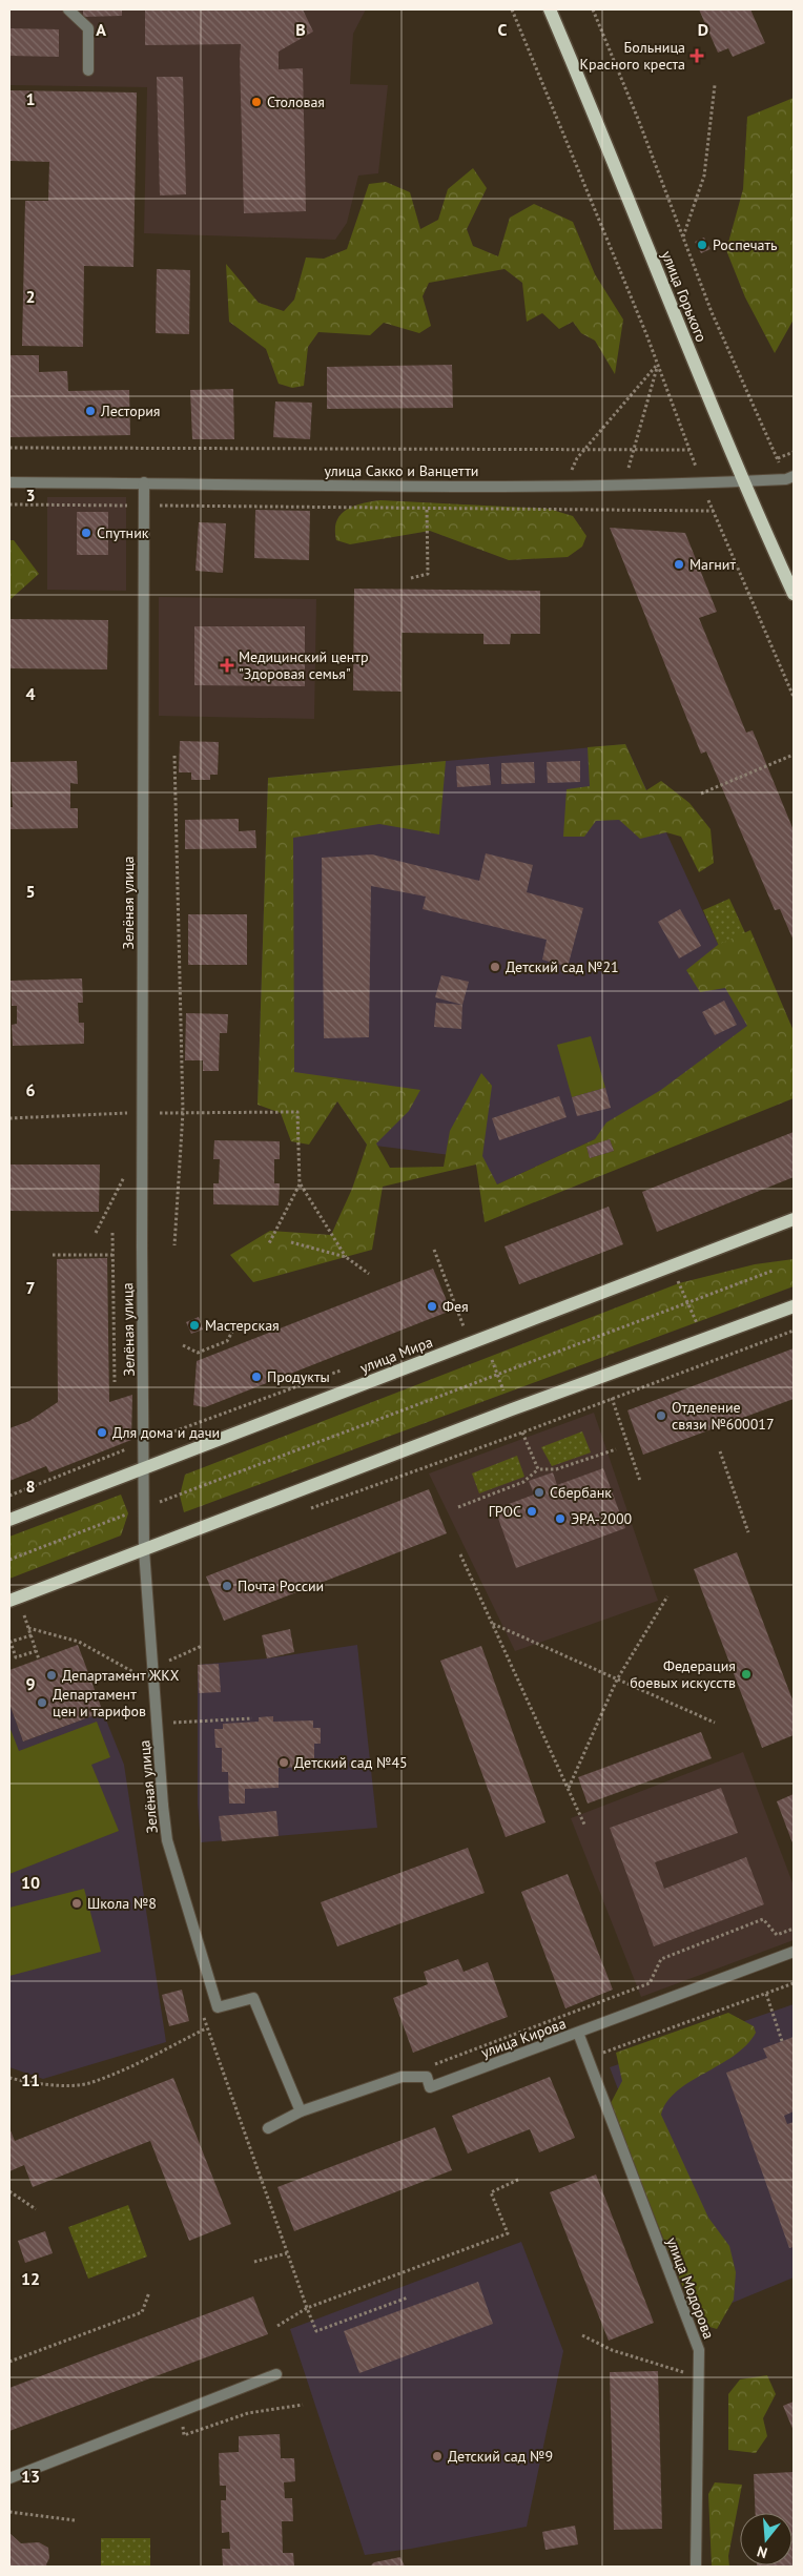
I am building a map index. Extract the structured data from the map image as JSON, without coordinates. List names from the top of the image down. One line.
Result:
{"streets":{"main road":["улица Горького","улица Мира"],"street":["улица Сакко и Ванцетти","Зелёная улица","улица Кирова","улица Модорова"]},"crossings":[["улица Горького","улица Сакко и Ванцетти"],["улица Сакко и Ванцетти","Зелёная улица"],["Зелёная улица","улица Мира"],["Зелёная улица","улица Кирова"],["улица Кирова","улица Модорова"]],"places":{"health":["Больница Красного креста","Медицинский центр \"Здоровая семья\""],"other":["Столовая","Роспечать","Лестория","Спутник","Магнит","Детский сад №21","Фея","Мастерская","Продукты","Отделение связи №600017","Для дома и дачи","Сбербанк","ГРОС","ЭРА-2000","Почта России","Федерация боевых искусств","Департамент ЖКХ","Департамент цен и тарифов","Детский сад №45","Школа №8","Детский сад №9"]},"north":"bottom","grid":{"columns":["A","B","C","D"],"rows":["1","2","3","4","5","6","7","8","9","10","11","12","13"]}}
